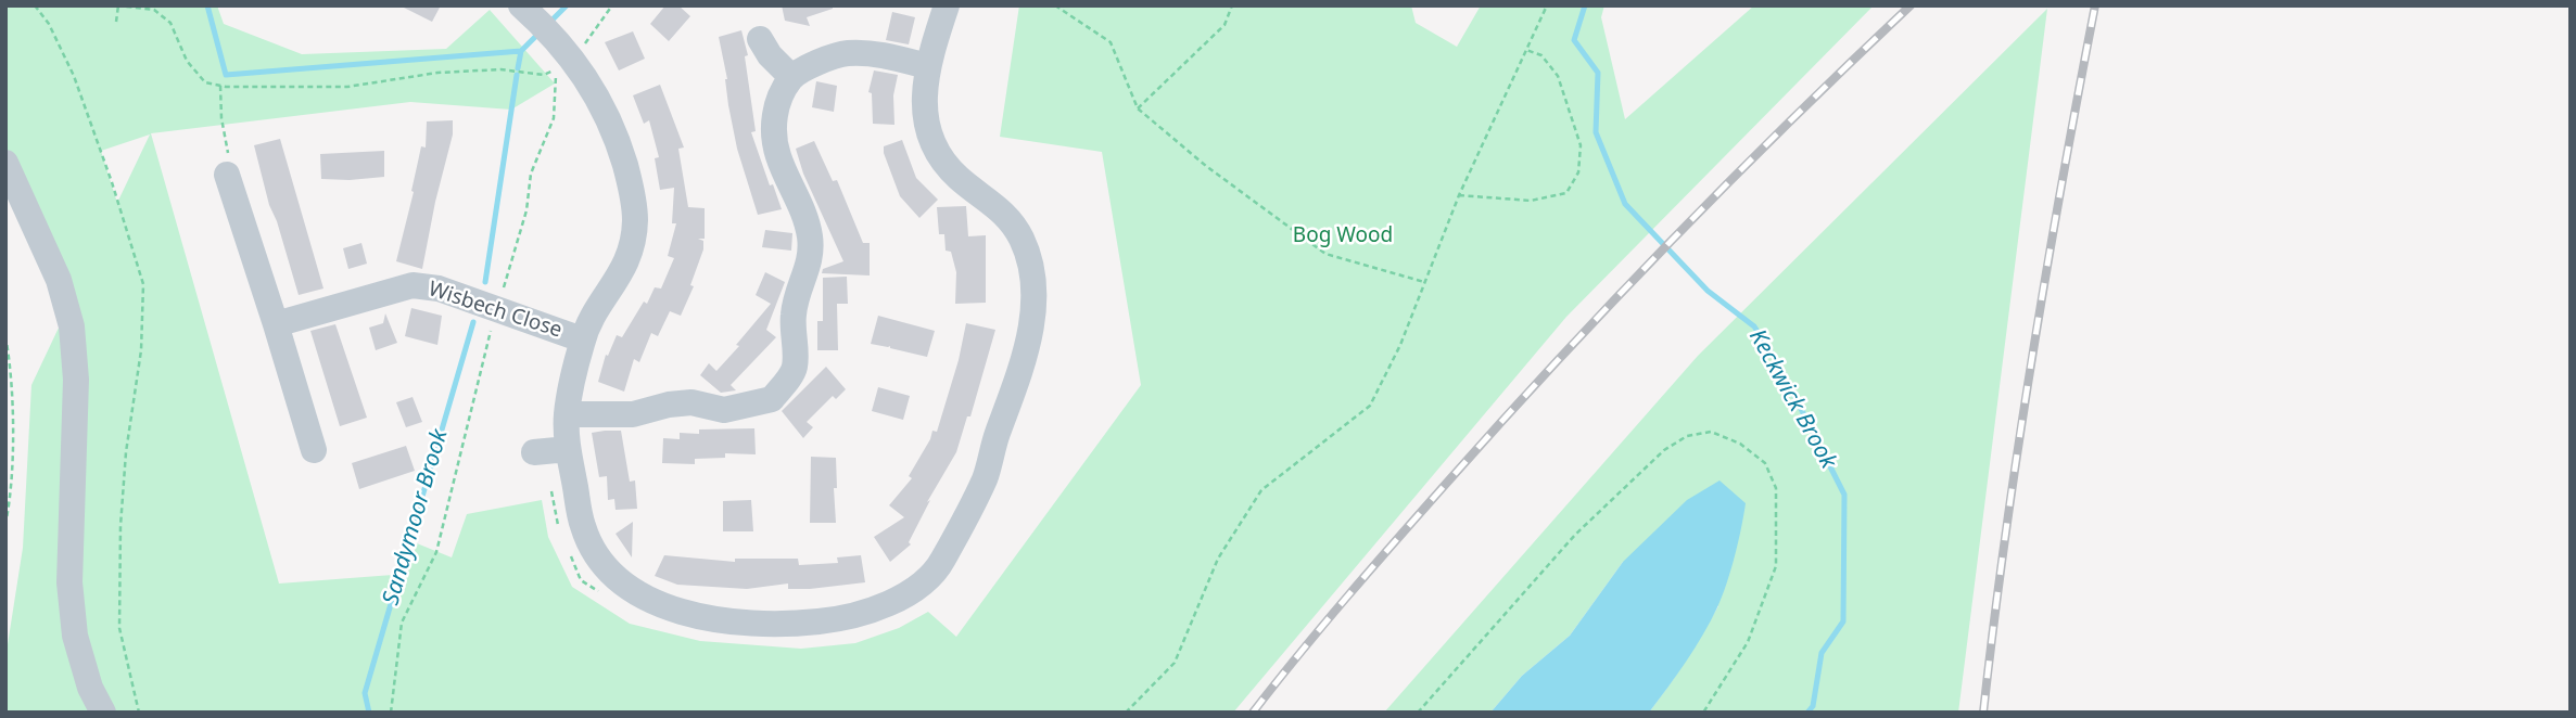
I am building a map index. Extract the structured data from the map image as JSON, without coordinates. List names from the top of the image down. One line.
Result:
{"streets":{"street":["Wisbech Close"]},"water":["Keckwick Brook","Sandymoor Brook"],"parks":["Bog Wood"]}
